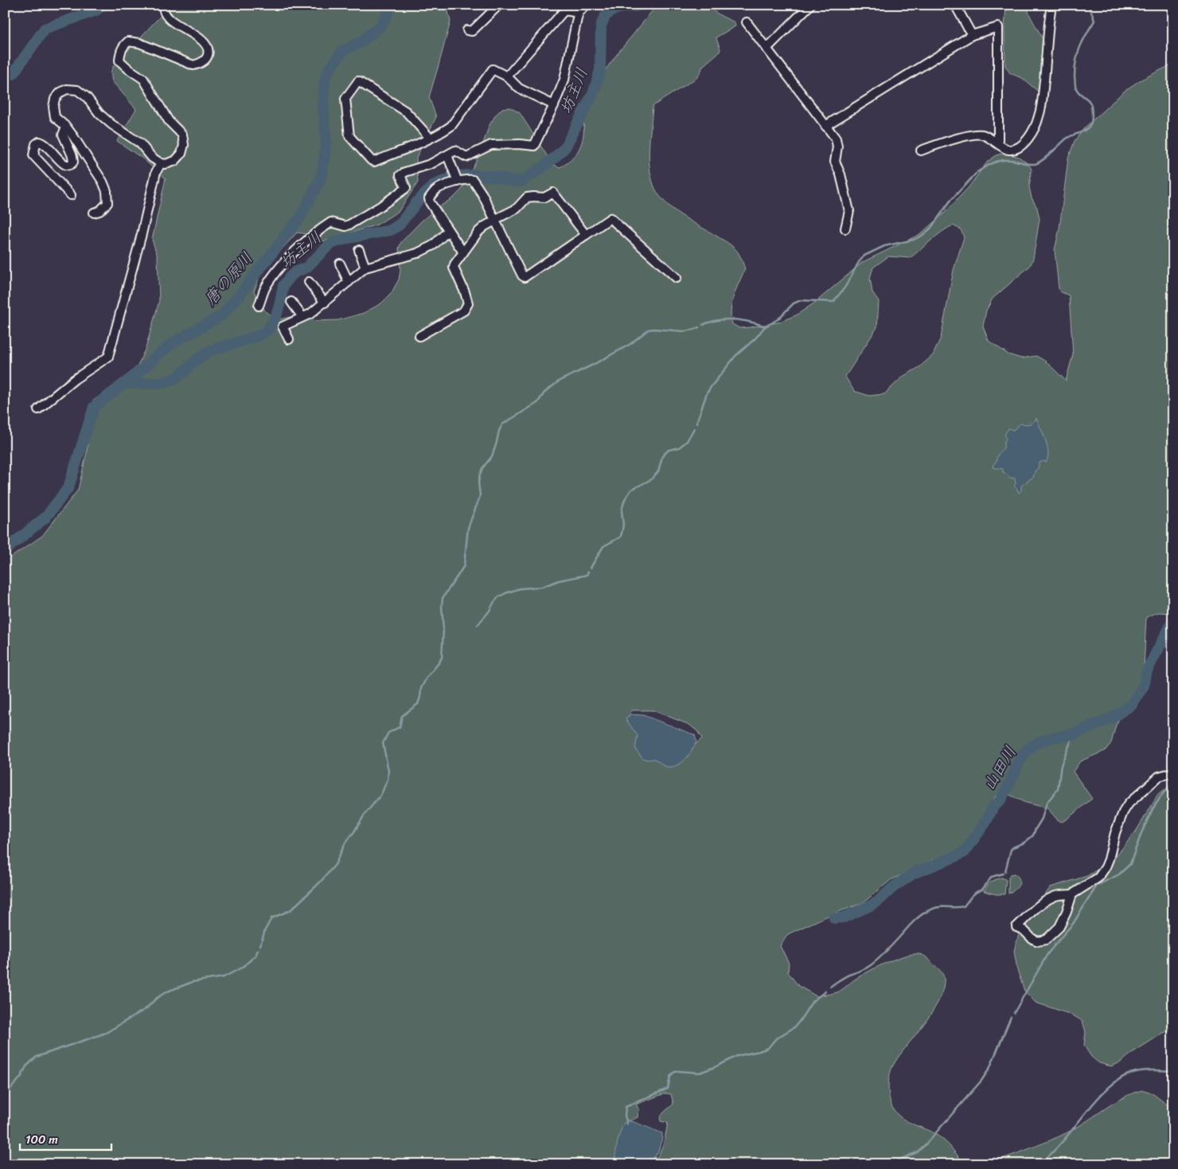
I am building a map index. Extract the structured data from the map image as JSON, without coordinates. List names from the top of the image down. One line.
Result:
{"water":["坊主川","唐の原川","山田川"],"scale_bar":"100 m"}
